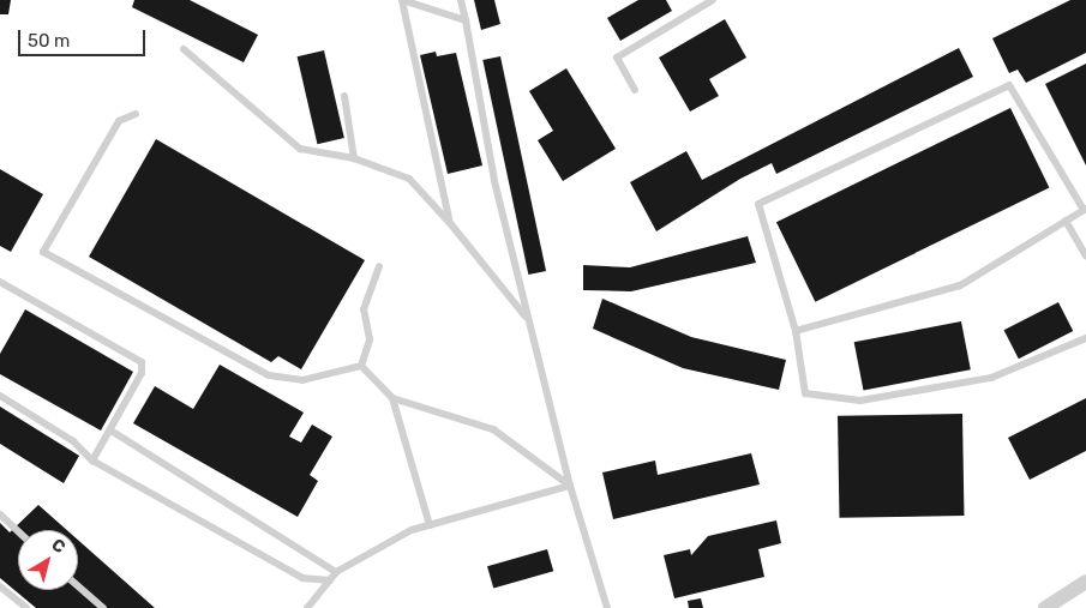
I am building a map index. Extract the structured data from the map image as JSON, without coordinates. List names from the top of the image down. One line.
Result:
{"scale_bar":"50 m","north":"top right"}
